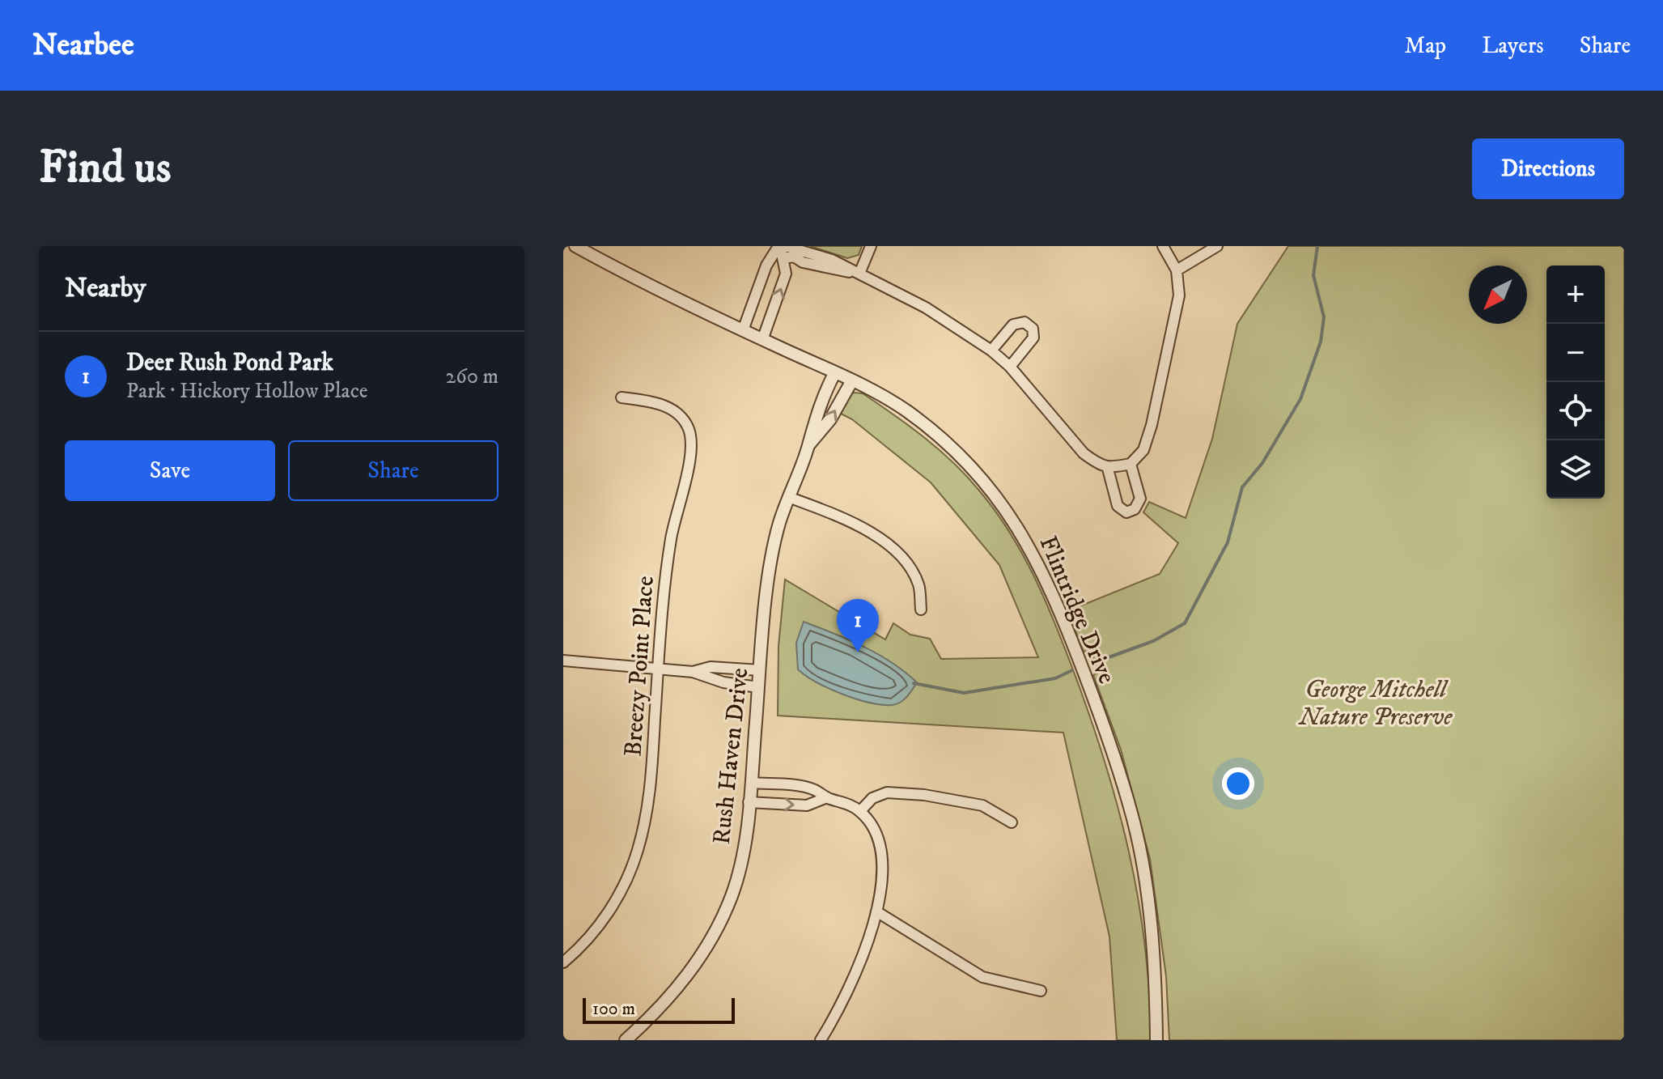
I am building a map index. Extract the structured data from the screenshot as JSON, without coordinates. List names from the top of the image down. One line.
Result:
{"streets":{"street":["Flintridge Drive","Breezy Point Place","Rush Haven Drive"]},"crossings":[["Flintridge Drive","Rush Haven Drive"]],"parks":["George Mitchell Nature Preserve"],"scale_bar":"100 m","north":"bottom left","page":{"header":"Nearbee","nav":["Map","Layers","Share"],"buttons":["Directions",["Save","Share"]],"title":"Find us","heading":"Nearby","map_buttons":["+","−"],"list":[{"mark":"1","name":"Deer Rush Pond Park","note":"Park · Hickory Hollow Place","value":"260 m"}],"pins":"1","scale":"100 m"}}
